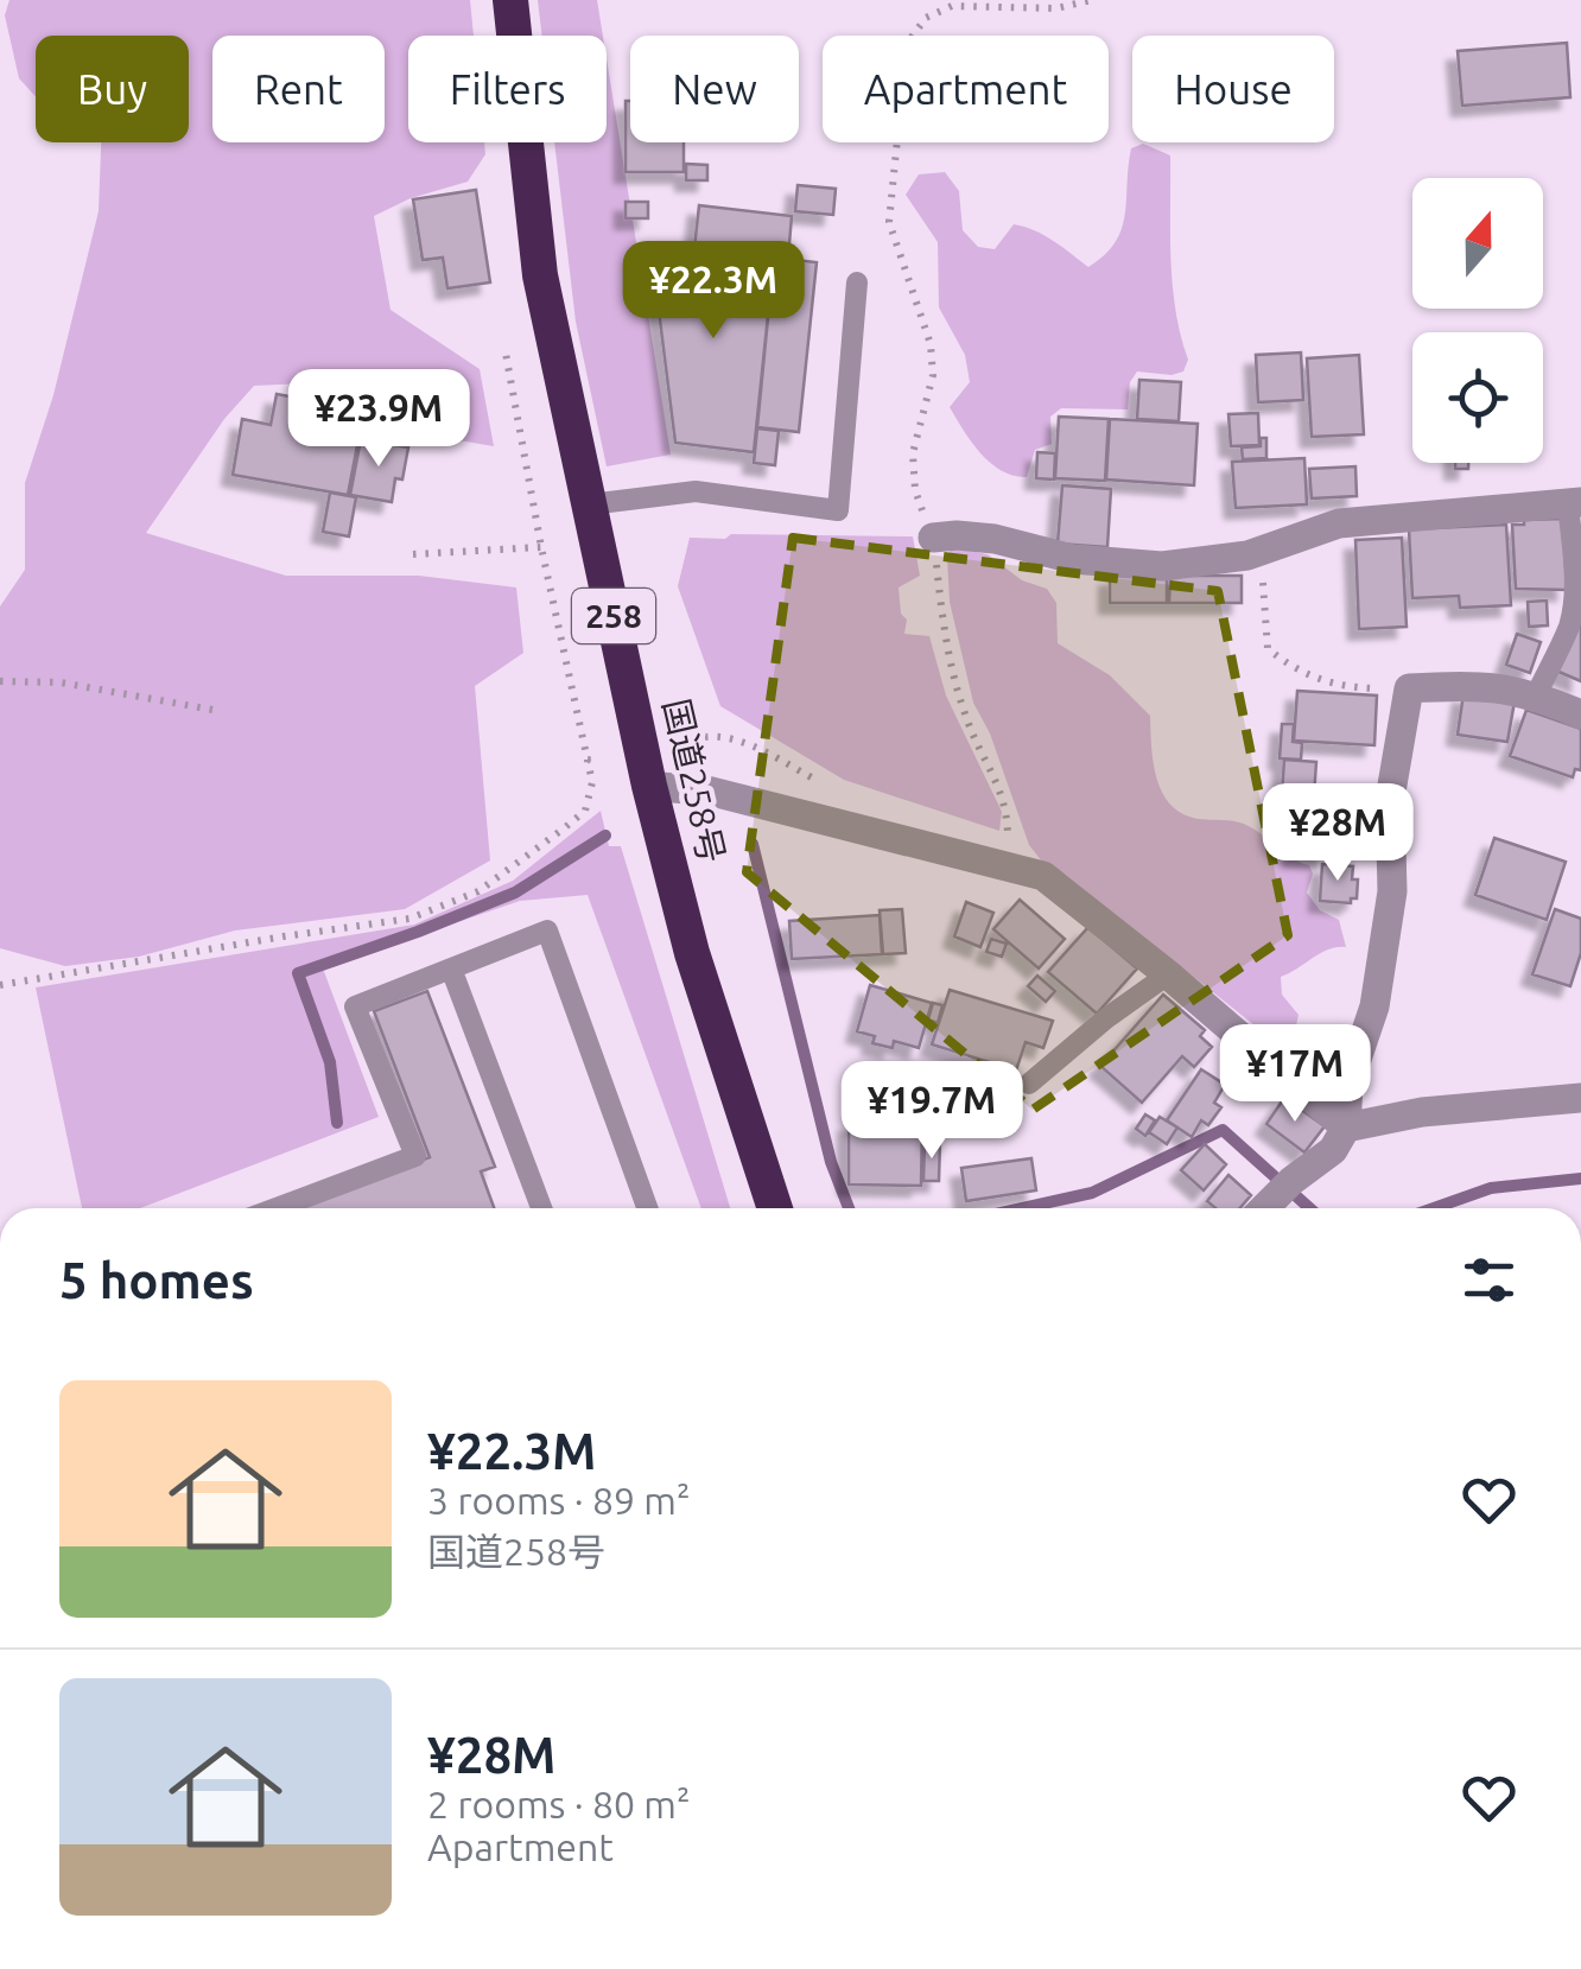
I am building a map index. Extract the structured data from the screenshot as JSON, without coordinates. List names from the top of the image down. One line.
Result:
{"streets":{"highway":["258","国道258号"]},"north":"top","page":{"chip":["Buy","Rent","Filters","New","Apartment","House"],"price":["¥22.3M","¥23.9M","¥28M","¥17M","¥19.7M"],"heading":"5 homes","list":[{"name":"¥22.3M","note":"3 rooms · 89 m² · 国道258号"},{"name":"¥28M","note":"2 rooms · 80 m² · Apartment"}]}}
